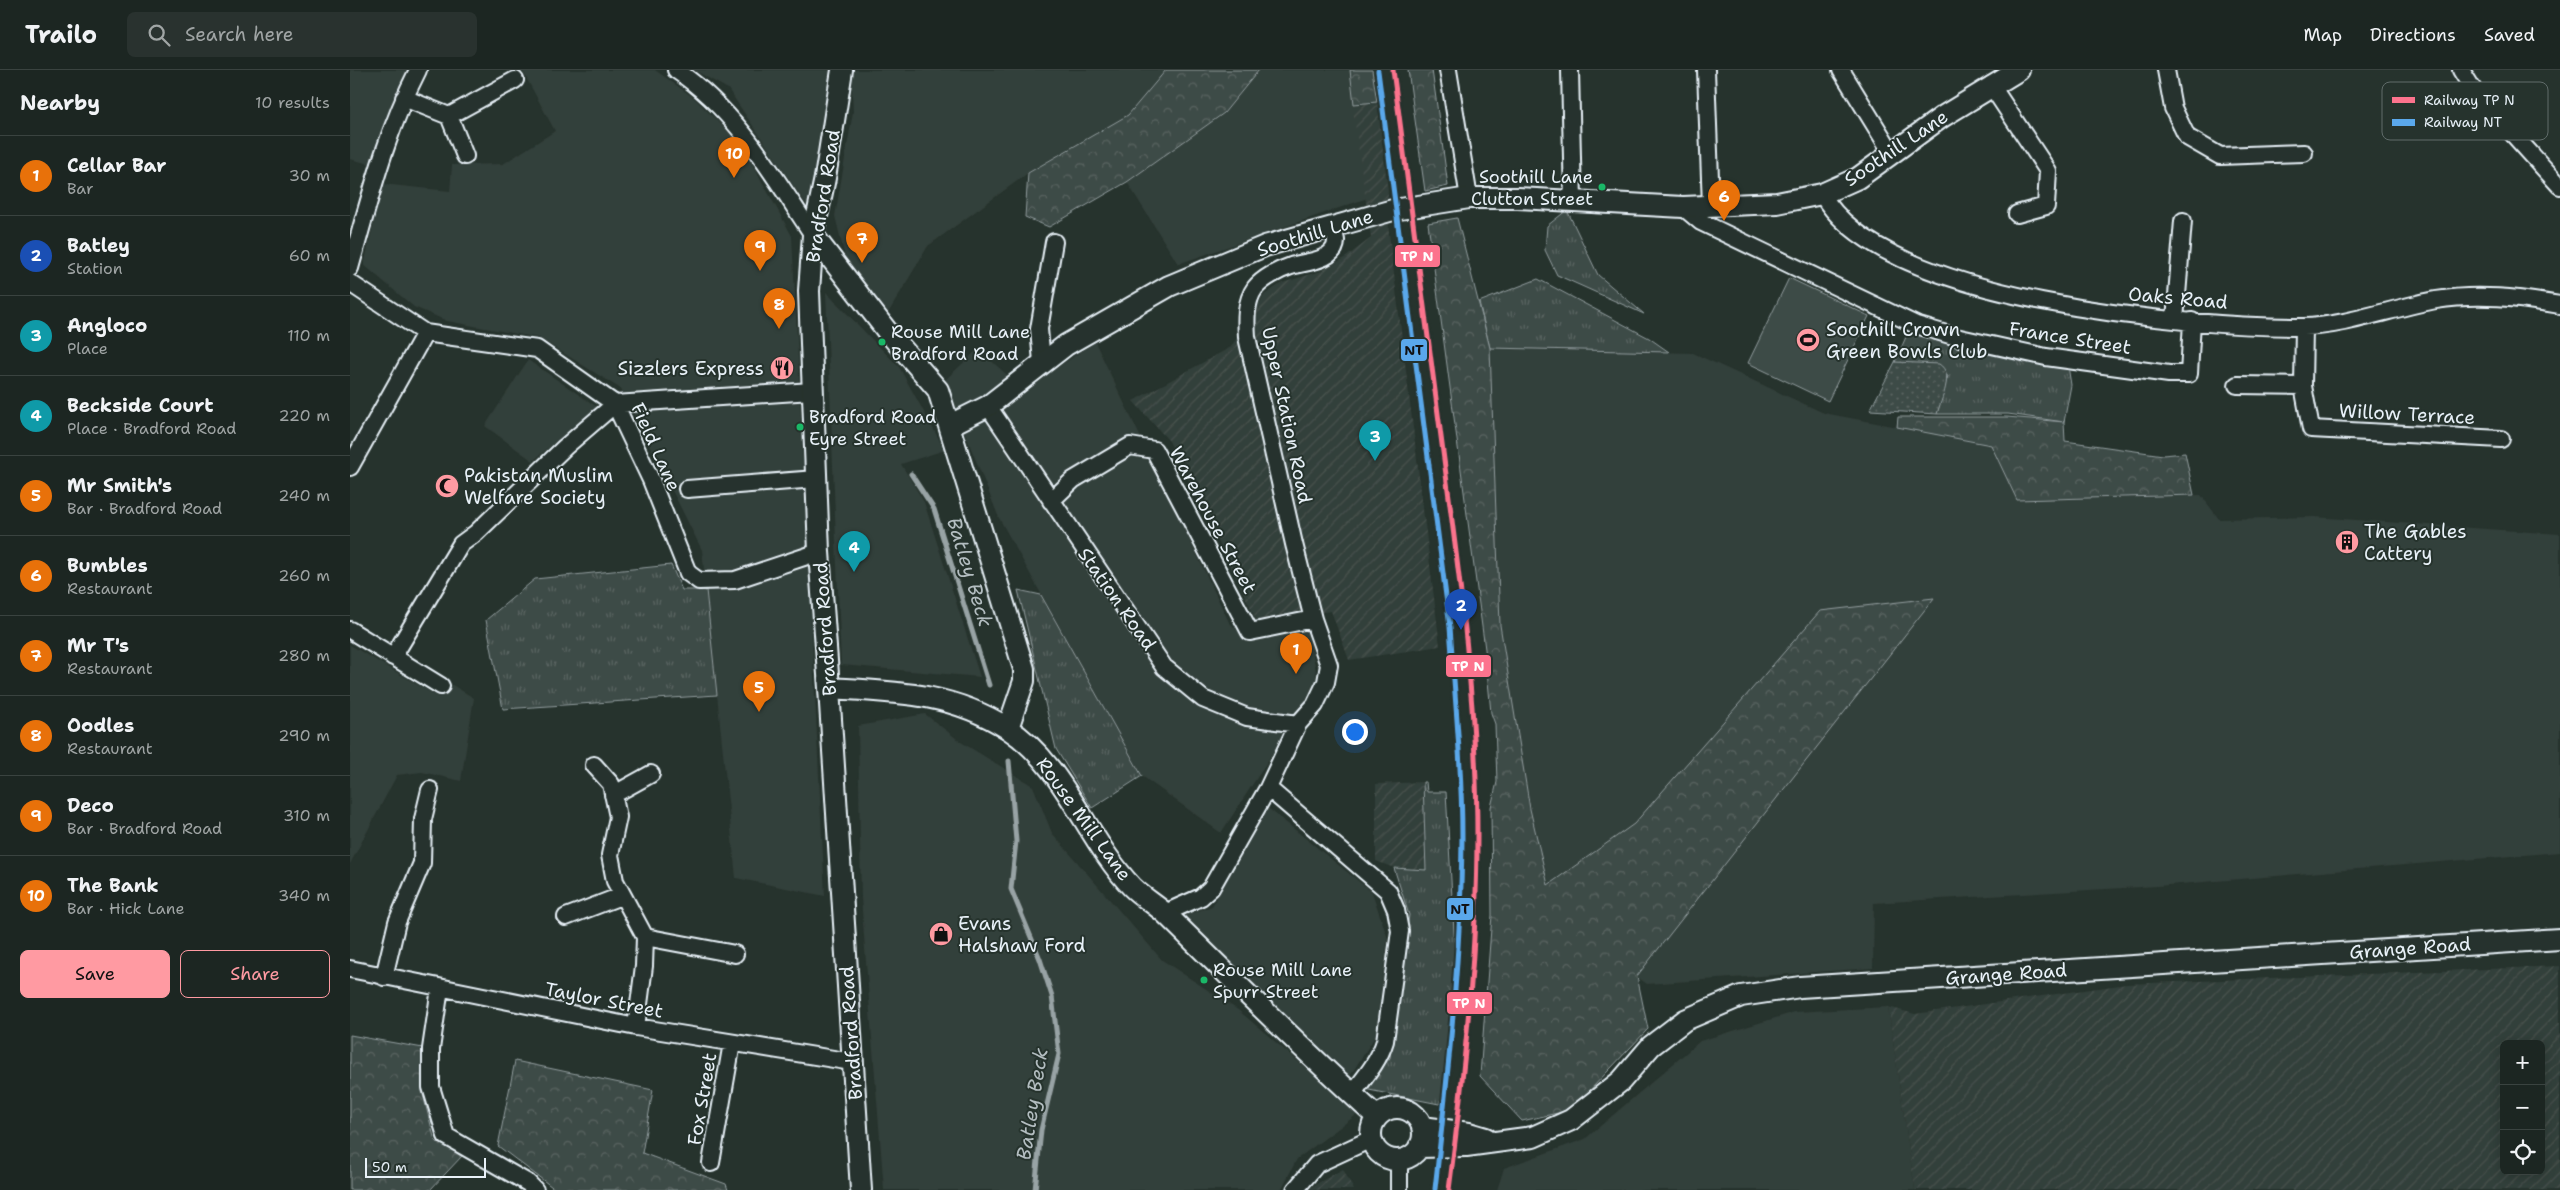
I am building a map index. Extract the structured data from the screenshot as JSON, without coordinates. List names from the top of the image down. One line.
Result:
{"streets":{"main road":["Soothill Lane","Bradford Road","Rouse Mill Lane","Grange Road"],"street":["Oaks Road","France Street","Willow Terrace","Upper Station Road","Field Lane","Warehouse Street","Station Road","Taylor Street","Fox Street"]},"crossings":[["Soothill Lane","Oaks Road"],["Soothill Lane","France Street"],["Soothill Lane","Upper Station Road"],["Soothill Lane","Station Road"],["Bradford Road","Field Lane"],["Bradford Road","Rouse Mill Lane"],["Bradford Road","Taylor Street"],["Oaks Road","France Street"],["Upper Station Road","Warehouse Street"],["Warehouse Street","Station Road"],["Rouse Mill Lane","Grange Road"],["Taylor Street","Fox Street"]],"water":["Batley Beck"],"places":{"other":["Soothill Lane Clutton Street","Rouse Mill Lane Bradford Road","Bradford Road Eyre Street","Rouse Mill Lane Spurr Street"],"sports":["Soothill Crown Green Bowls Club"],"restaurant":["Sizzlers Express"],"mosque":["Pakistan Muslim Welfare Society"],"building":["The Gables Cattery"],"shop":["Evans Halshaw Ford"]},"lines":["rail line NT"],"legend":["Railway TP N","Railway NT"],"scale_bar":"50 m","page":{"header":"Trailo","search":"Search here","nav":["Map","Directions","Saved"],"heading":["Nearby","10 results"],"list":[{"mark":"1","name":"Cellar Bar","note":"Bar","value":"30 m"},{"mark":"2","name":"Batley","note":"Station","value":"60 m"},{"mark":"3","name":"Angloco","note":"Place","value":"110 m"},{"mark":"4","name":"Beckside Court","note":"Place · Bradford Road","value":"220 m"},{"mark":"5","name":"Mr Smith's","note":"Bar · Bradford Road","value":"240 m"},{"mark":"6","name":"Bumbles","note":"Restaurant","value":"260 m"},{"mark":"7","name":"Mr T's","note":"Restaurant","value":"280 m"},{"mark":"8","name":"Oodles","note":"Restaurant","value":"290 m"},{"mark":"9","name":"Deco","note":"Bar · Bradford Road","value":"310 m"},{"mark":"10","name":"The Bank","note":"Bar · Hick Lane","value":"340 m"}],"pins":["10","6","7","9","8","3","4","2","1","5"],"buttons":["Save","Share"],"map_buttons":["+","−"],"scale":"50 m"}}
